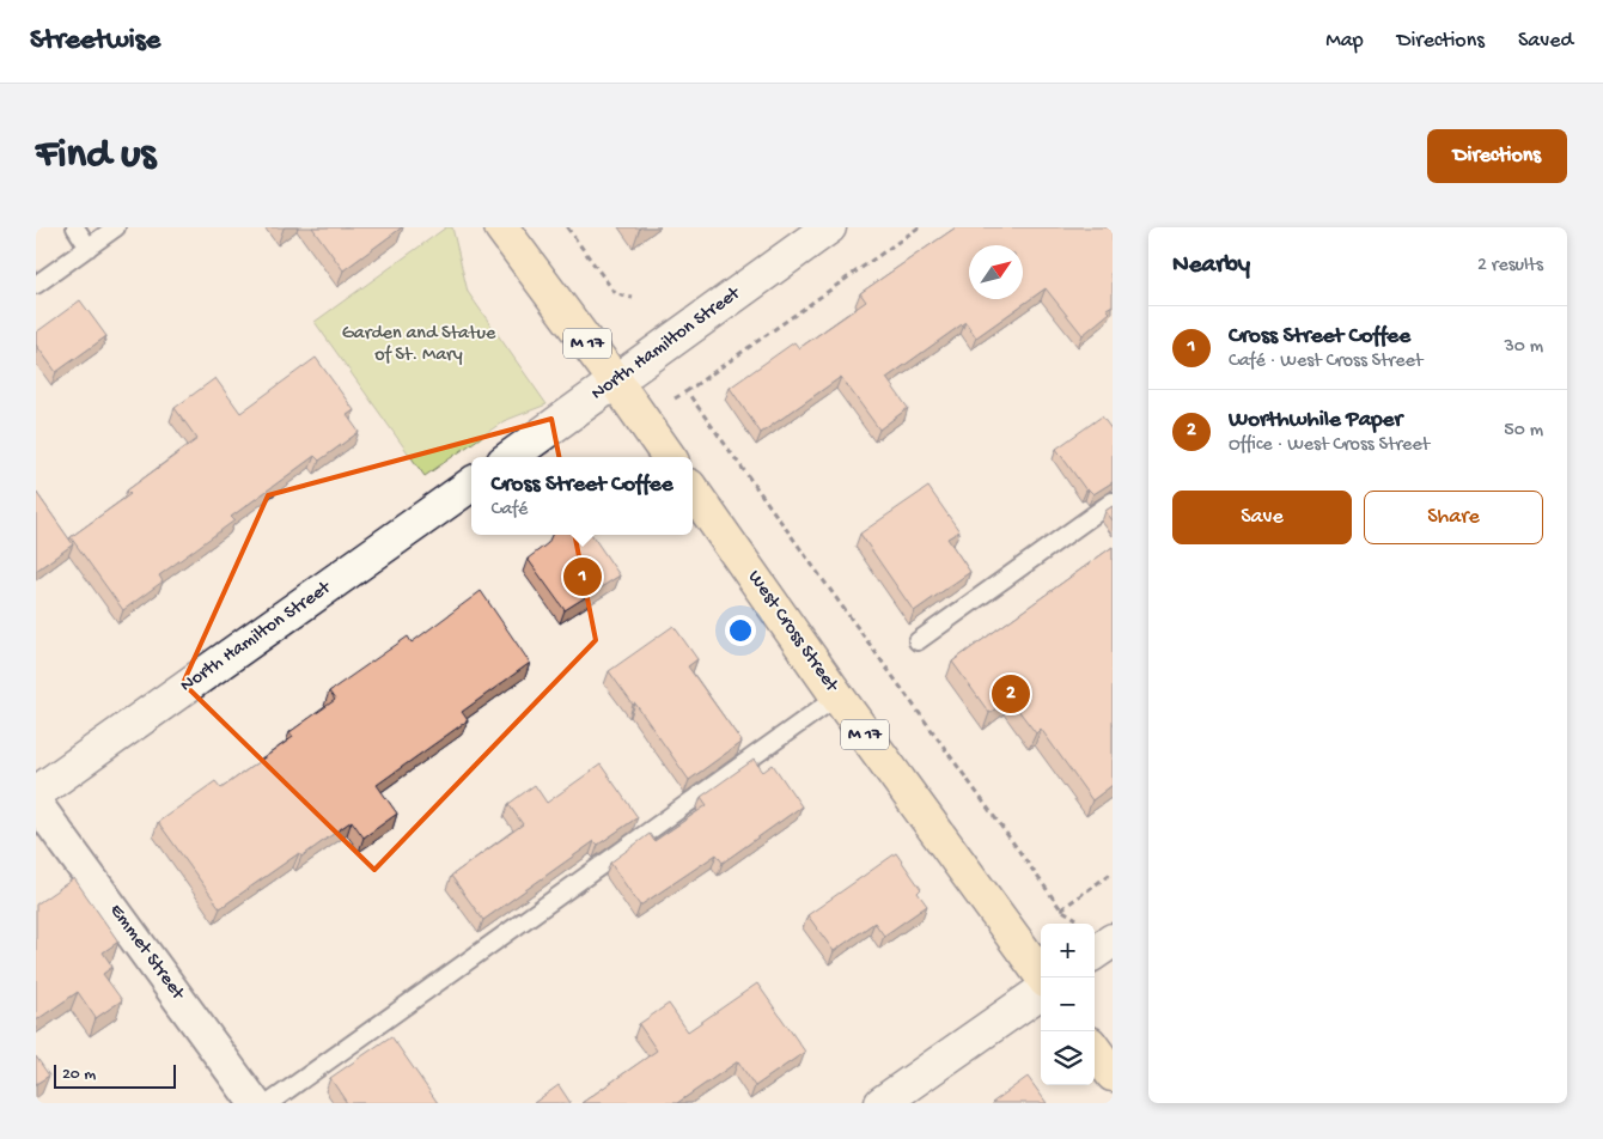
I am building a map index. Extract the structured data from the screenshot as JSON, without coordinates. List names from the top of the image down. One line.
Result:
{"streets":{"main road":["M 17","North Hamilton Street","West Cross Street"],"street":["Emmet Street"]},"crossings":[["M 17","North Hamilton Street"]],"parks":["Garden and Statue of St. Mary"],"scale_bar":"20 m","north":"top right","page":{"header":"Streetwise","nav":["Map","Directions","Saved"],"buttons":["Directions",["Save","Share"]],"title":"Find us","heading":["Nearby","2 results"],"list":[{"mark":"1","name":"Cross Street Coffee","note":"Café · West Cross Street","value":"30 m"},{"mark":"2","name":"Worthwhile Paper","note":"Office · West Cross Street","value":"50 m"}],"popup":["Cross Street Coffee","Café"],"pins":["1","2"],"map_buttons":["+","−"],"scale":"20 m"}}
